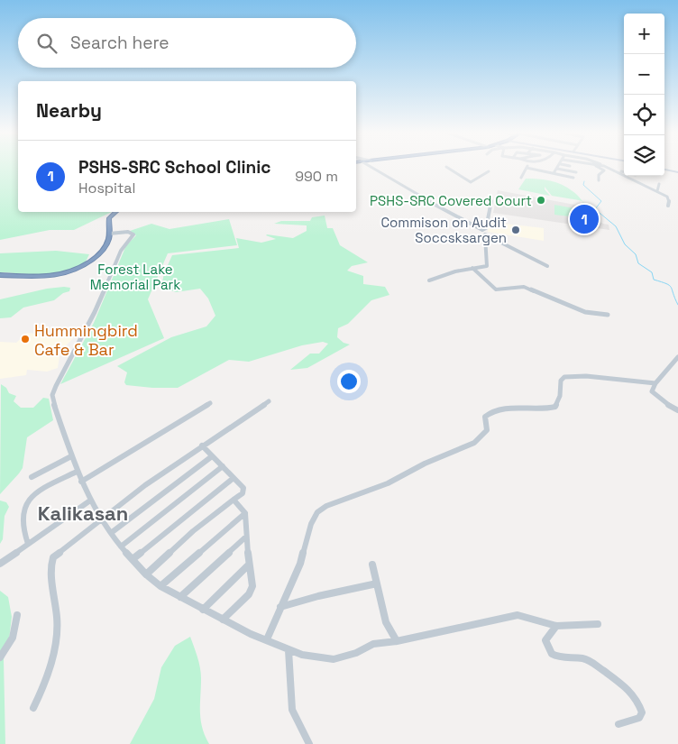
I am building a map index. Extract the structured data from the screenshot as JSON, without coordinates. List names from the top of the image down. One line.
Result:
{"districts":["Kalikasan"],"parks":["Forest Lake Memorial Park"],"places":["PSHS-SRC Covered Court","Commison on Audit Soccsksargen","Hummingbird Cafe & Bar"],"page":{"map_buttons":["+","−"],"search":"Search here","heading":"Nearby","list":[{"mark":"1","name":"PSHS-SRC School Clinic","note":"Hospital","value":"990 m"}],"pins":"1"}}
